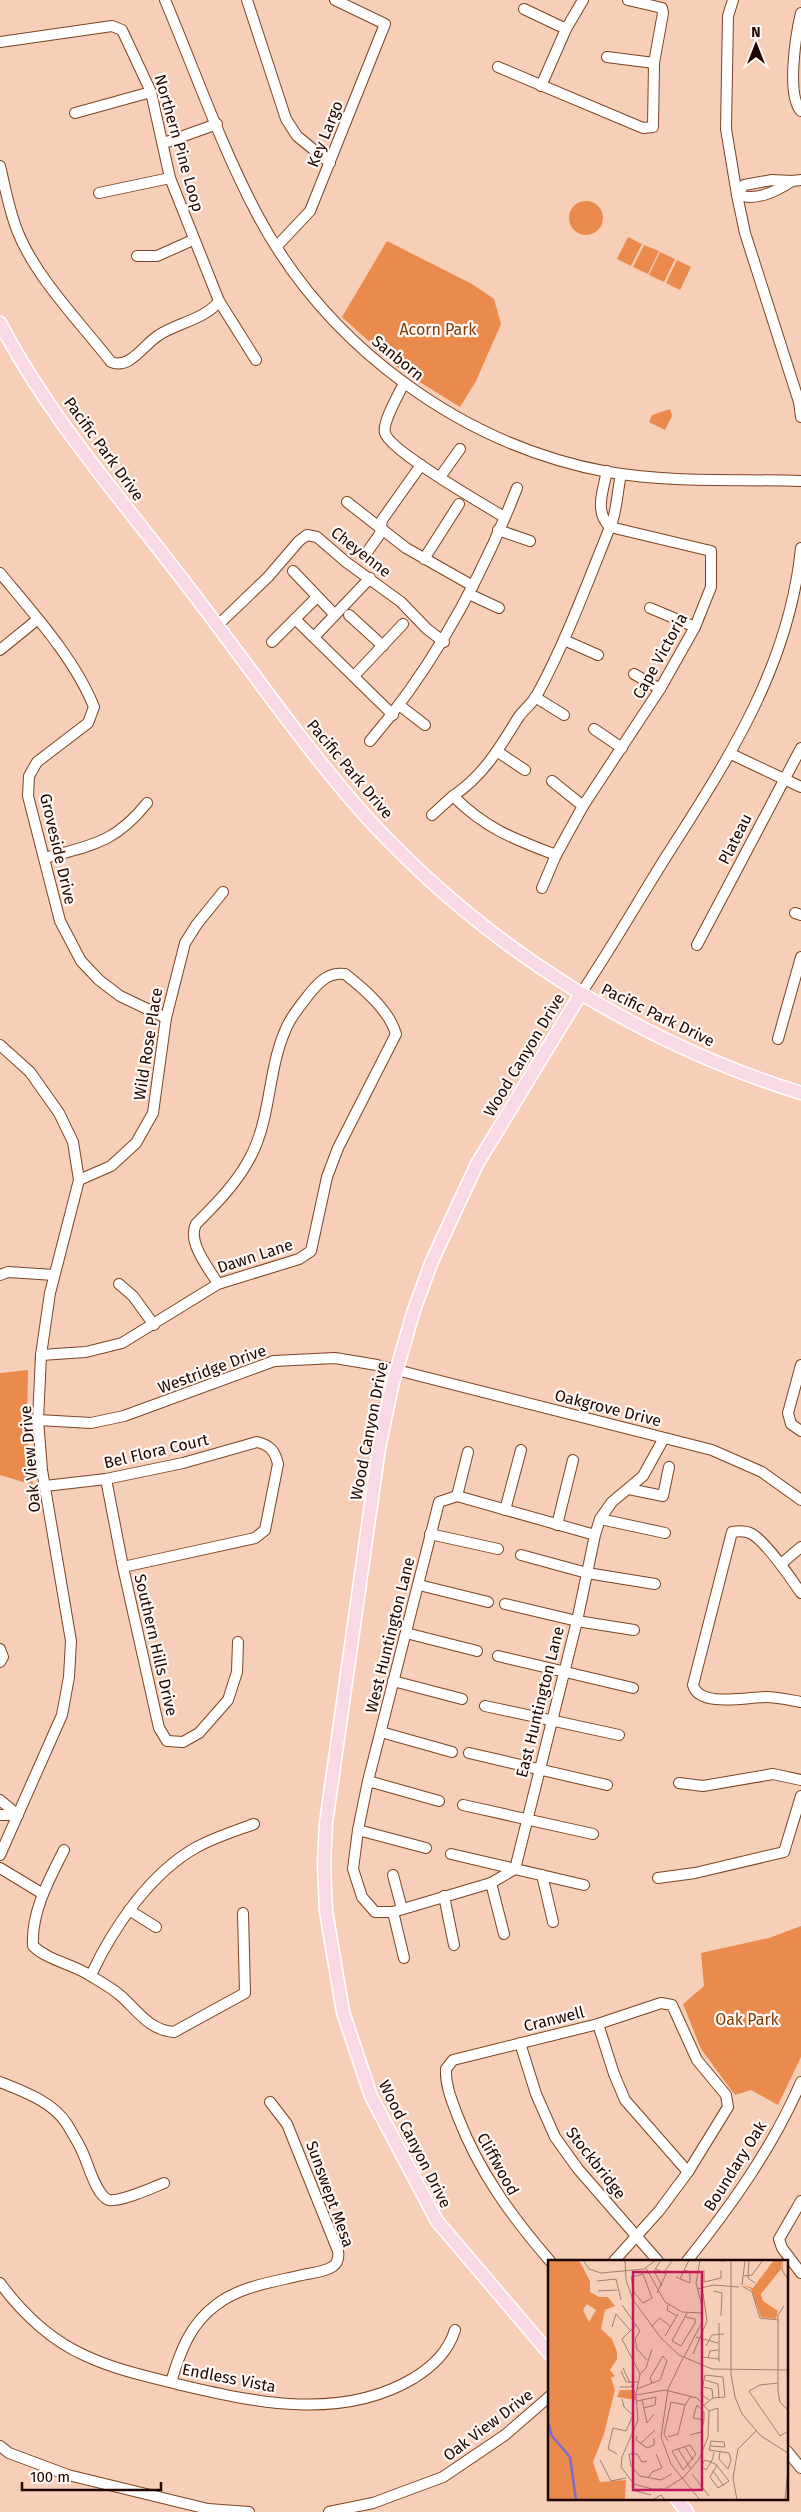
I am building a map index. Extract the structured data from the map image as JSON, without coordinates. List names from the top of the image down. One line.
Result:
{"streets":{"main road":["Pacific Park Drive","Wood Canyon Drive"],"street":["Key Largo","Northern Pine Loop","Sanborn","Cheyenne","Cape Victoria","Plateau","Groveside Drive","Wild Rose Place","Dawn Lane","Westridge Drive","Oakgrove Drive","Bel Flora Court","Oak View Drive","West Huntington Lane","Southern Hills Drive","East Huntington Lane","Cranwell","Stockbridge","Cliffwood","Boundary Oak","Sunswept Mesa","Endless Vista"]},"crossings":[["Key Largo","Sanborn"],["Pacific Park Drive","Cheyenne"],["Pacific Park Drive","Wood Canyon Drive"],["Groveside Drive","Wild Rose Place"],["Wild Rose Place","Oak View Drive"],["Wood Canyon Drive","Westridge Drive"],["Wood Canyon Drive","Oakgrove Drive"],["Dawn Lane","Oak View Drive"],["Westridge Drive","Oakgrove Drive"],["Westridge Drive","Oak View Drive"],["Oakgrove Drive","East Huntington Lane"],["Bel Flora Court","Oak View Drive"],["Bel Flora Court","Southern Hills Drive"],["Cranwell","Stockbridge"],["Cranwell","Cliffwood"],["Sunswept Mesa","Endless Vista"]],"parks":["Acorn Park","Oak Park"],"scale_bar":"100 m","north":"top"}
